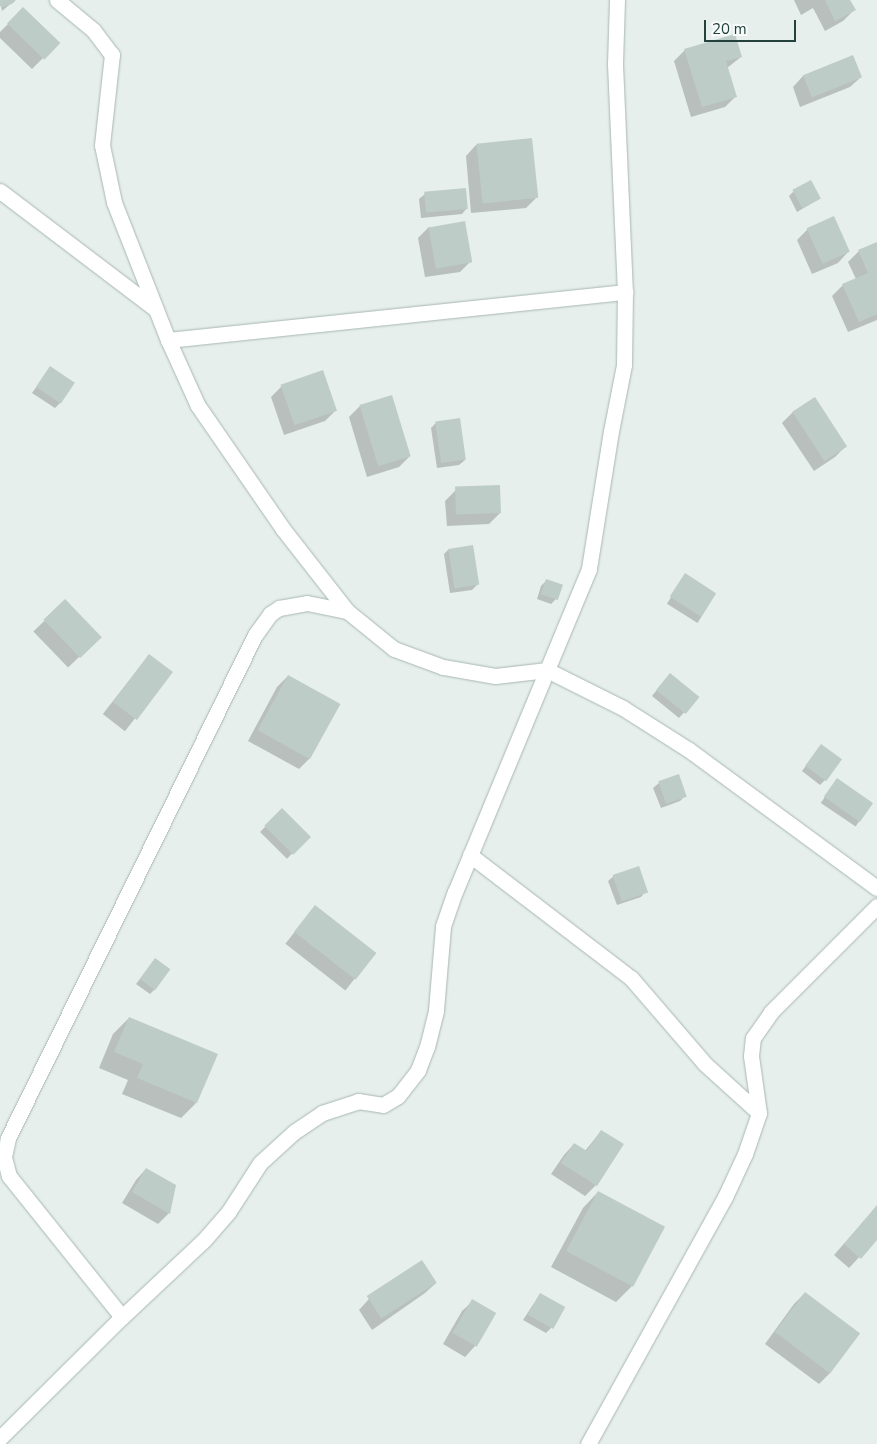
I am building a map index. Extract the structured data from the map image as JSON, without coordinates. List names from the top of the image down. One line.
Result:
{"scale_bar":"20 m"}
